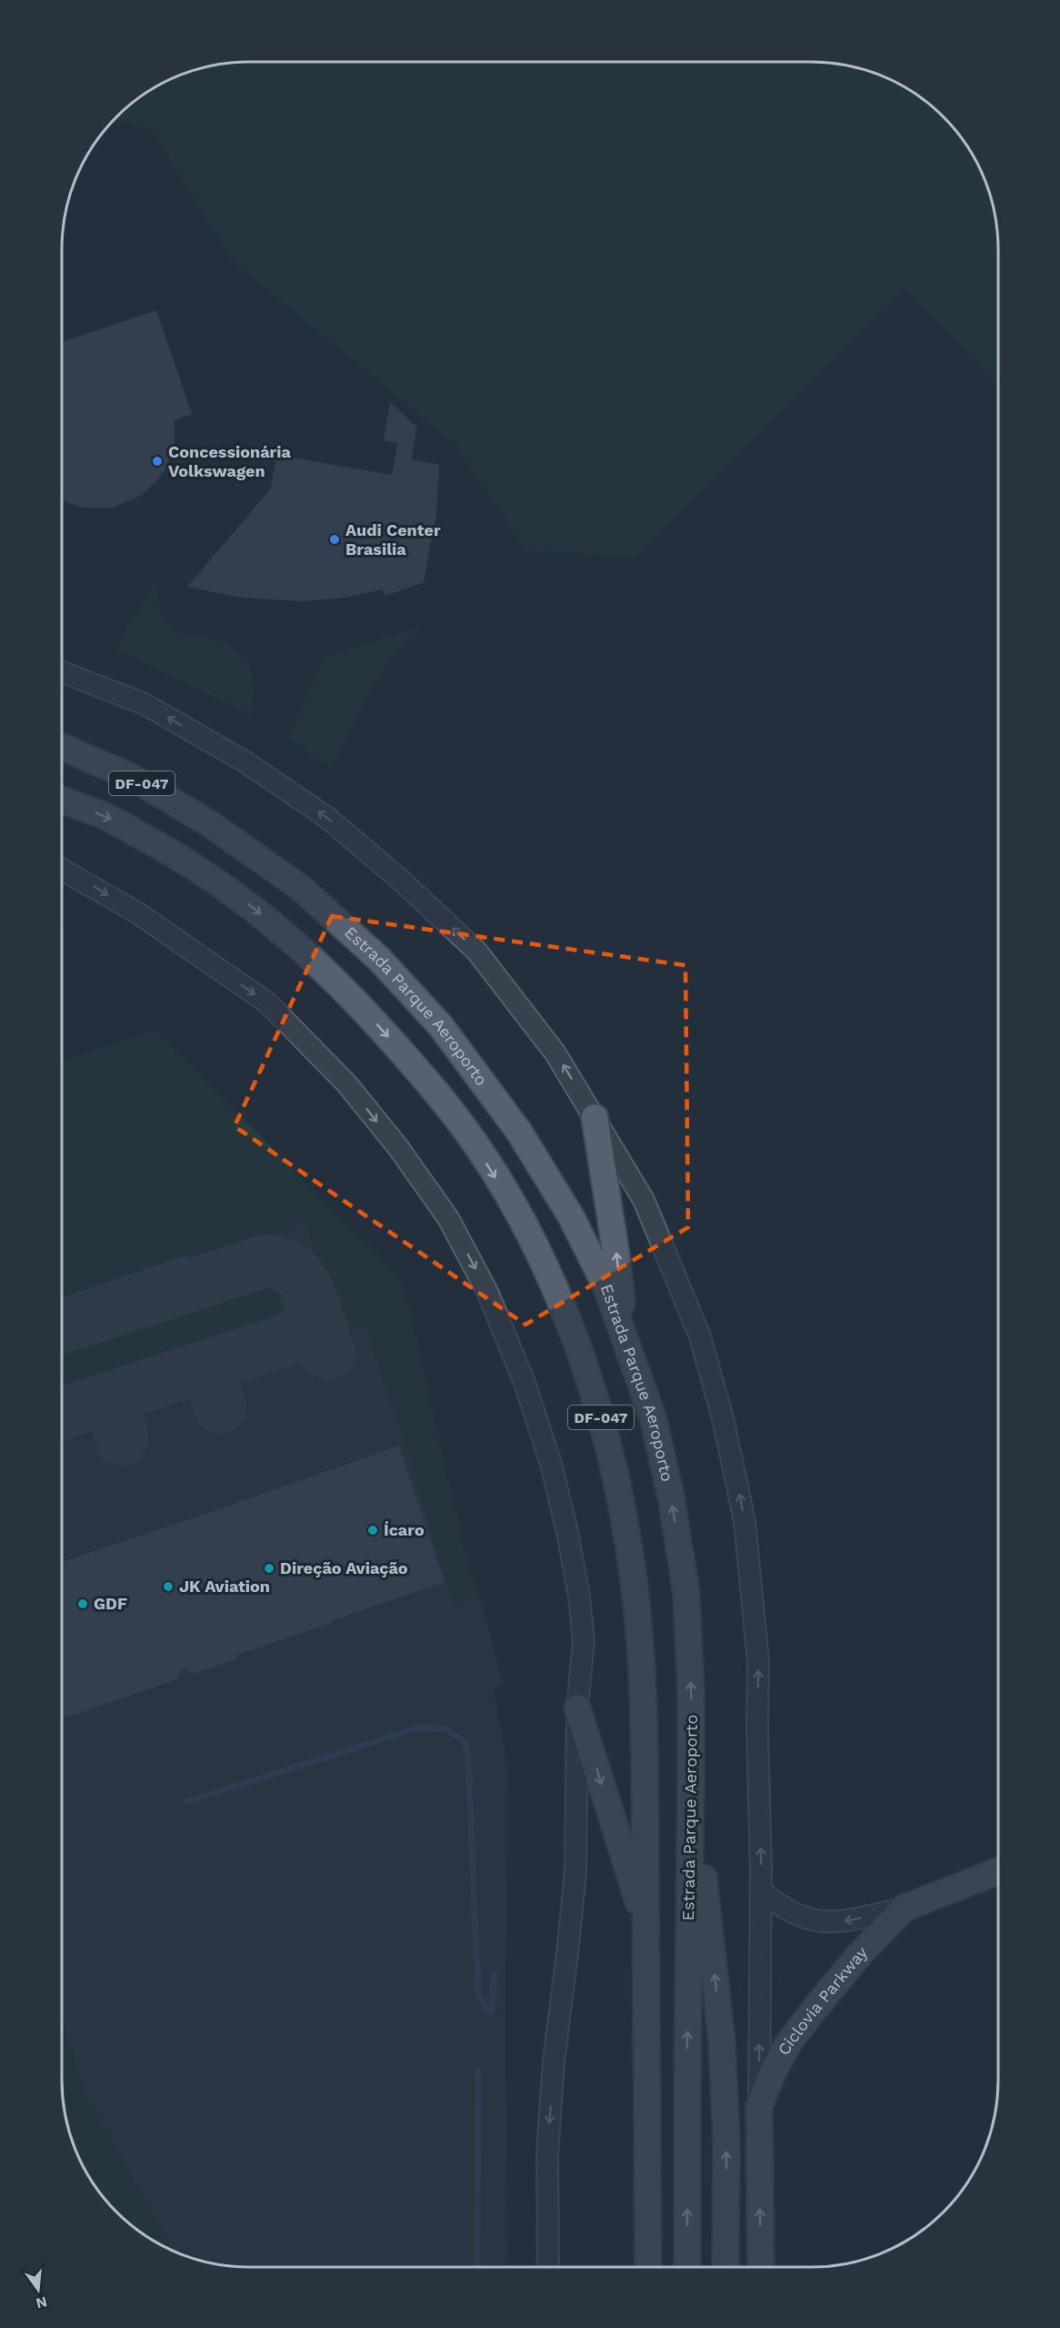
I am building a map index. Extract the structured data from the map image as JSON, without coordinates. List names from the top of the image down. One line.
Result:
{"streets":{"main road":["DF-047","Estrada Parque Aeroporto","Ciclovia Parkway"]},"places":["Concessionária Volkswagen","Audi Center Brasilia","Ícaro","Direção Aviação","JK Aviation","GDF"],"north":"bottom"}
